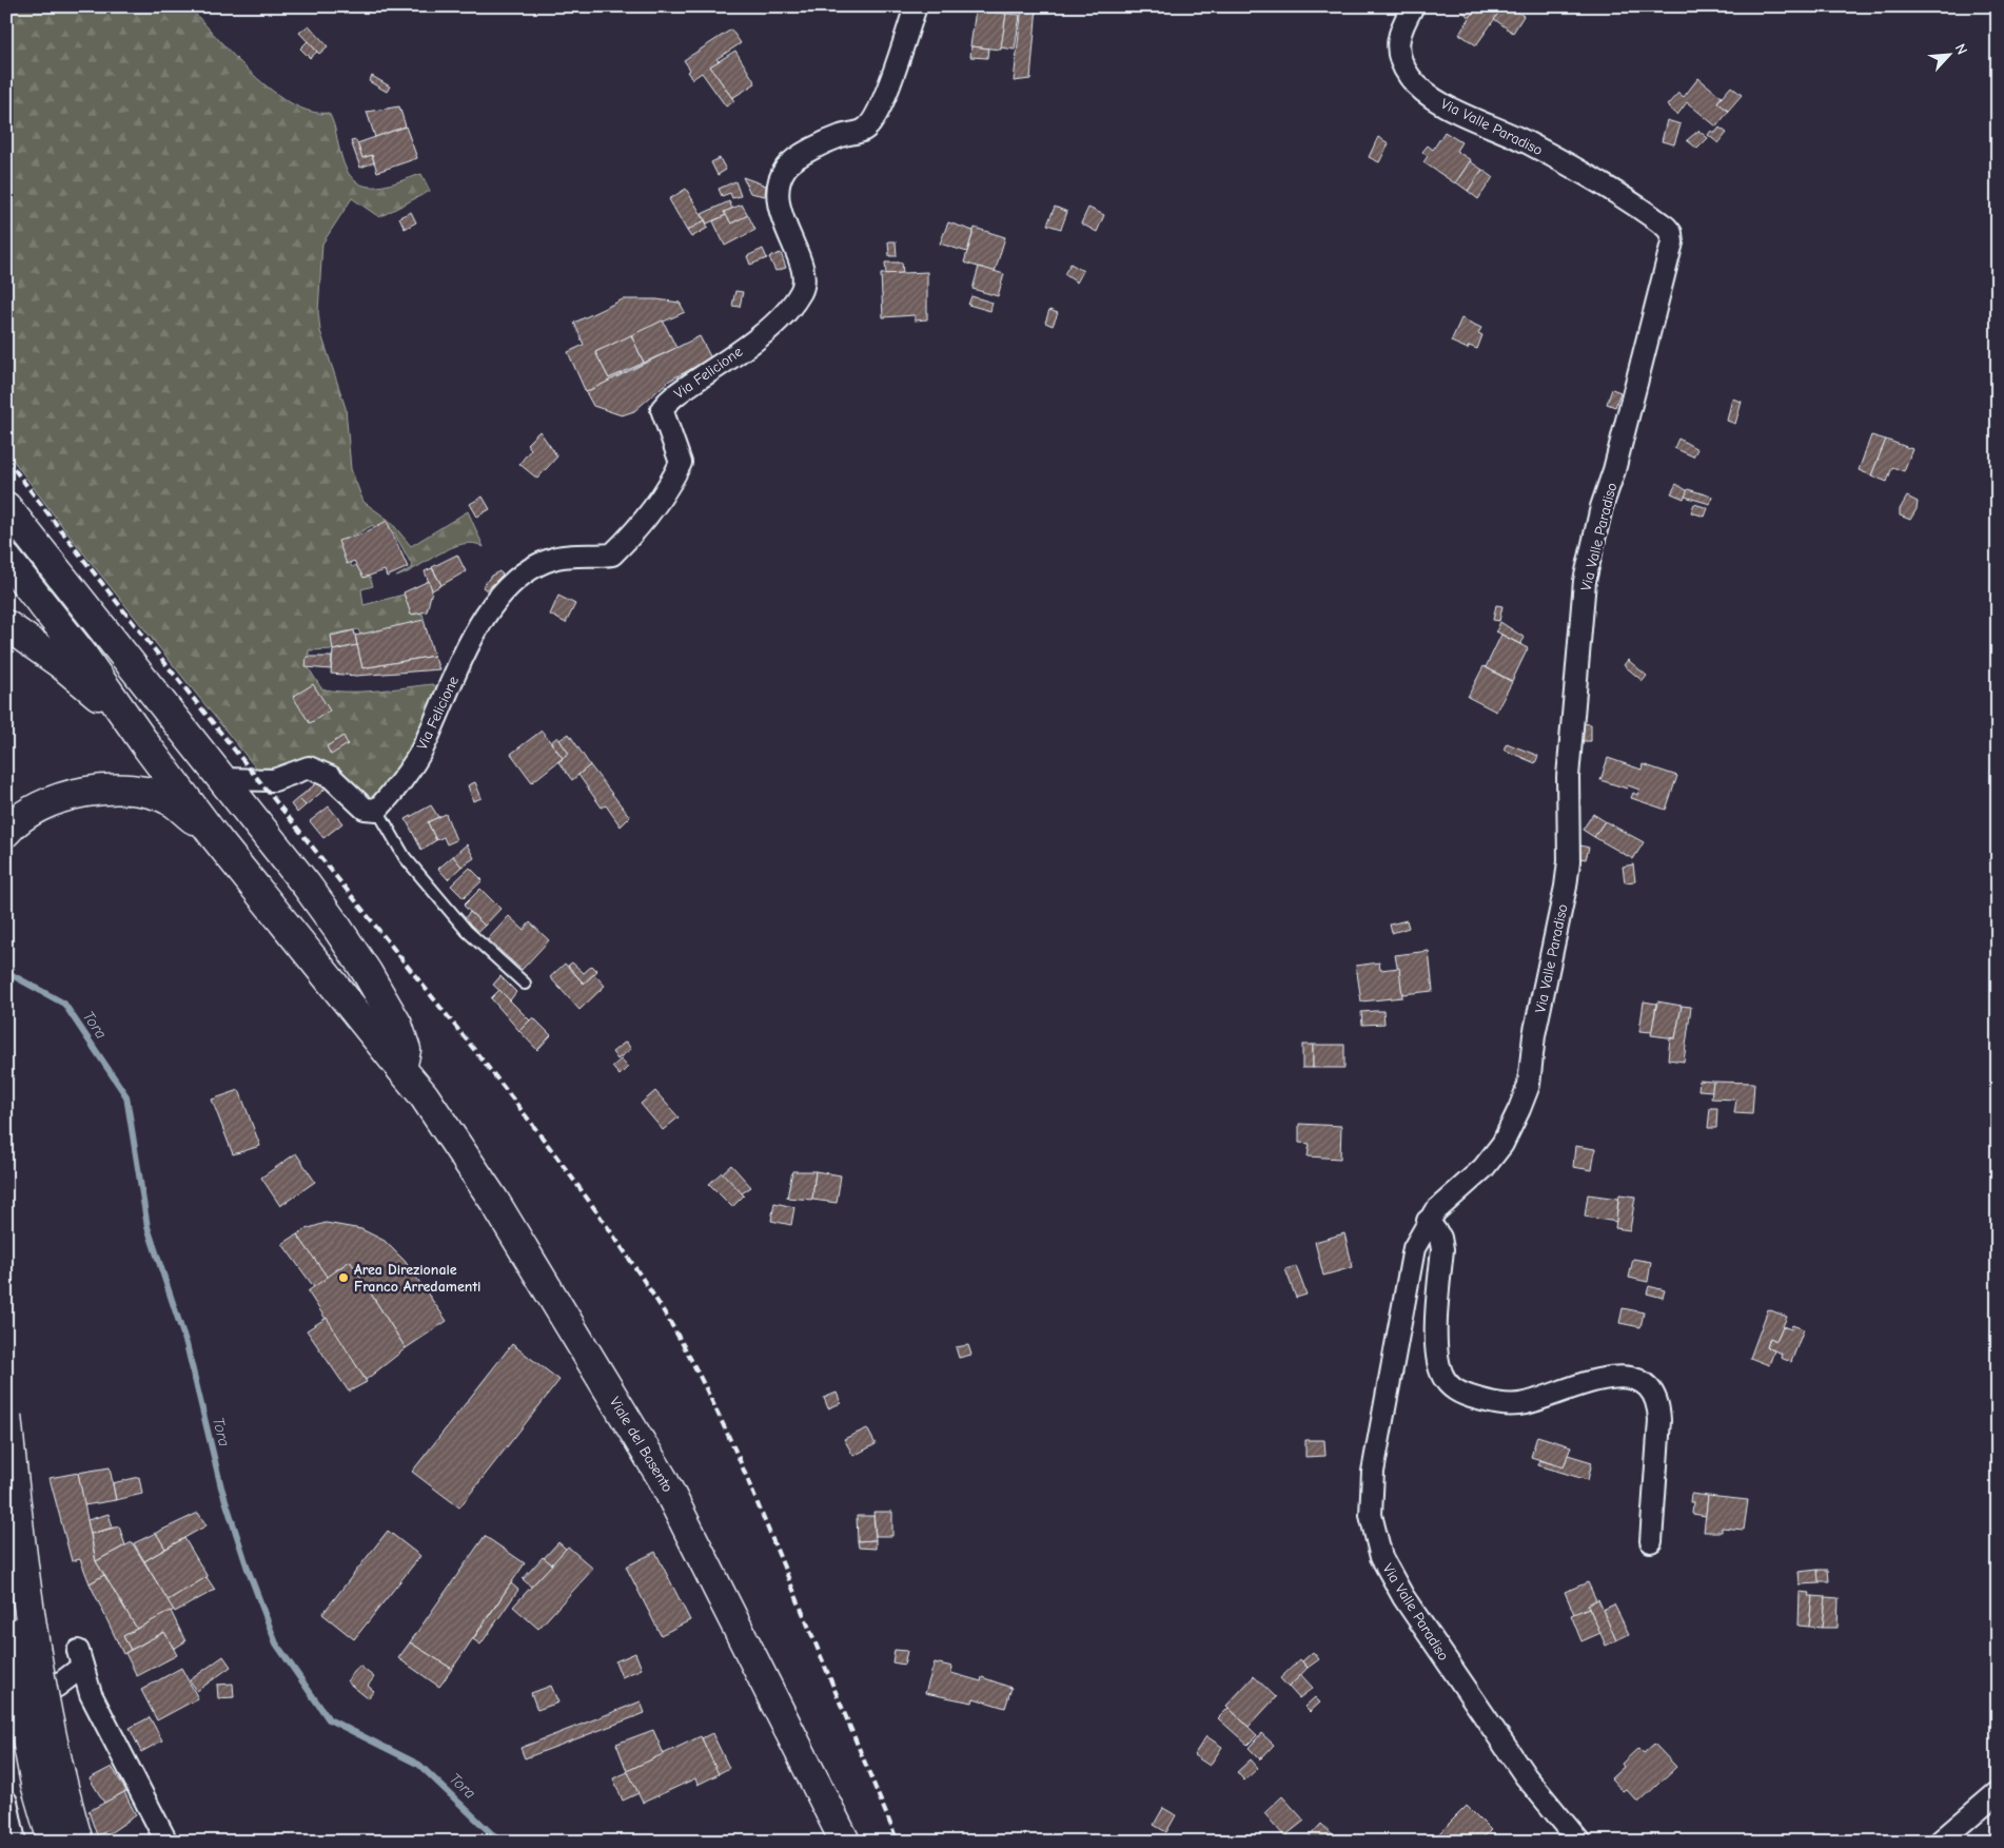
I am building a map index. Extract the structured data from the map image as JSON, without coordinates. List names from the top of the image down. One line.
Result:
{"streets":{"main road":["Viale del Basento"],"street":["Via Valle Paradiso","Via Felicione"]},"water":["Tora"],"places":["Area Direzionale Franco Arredamenti"],"north":"top right"}
